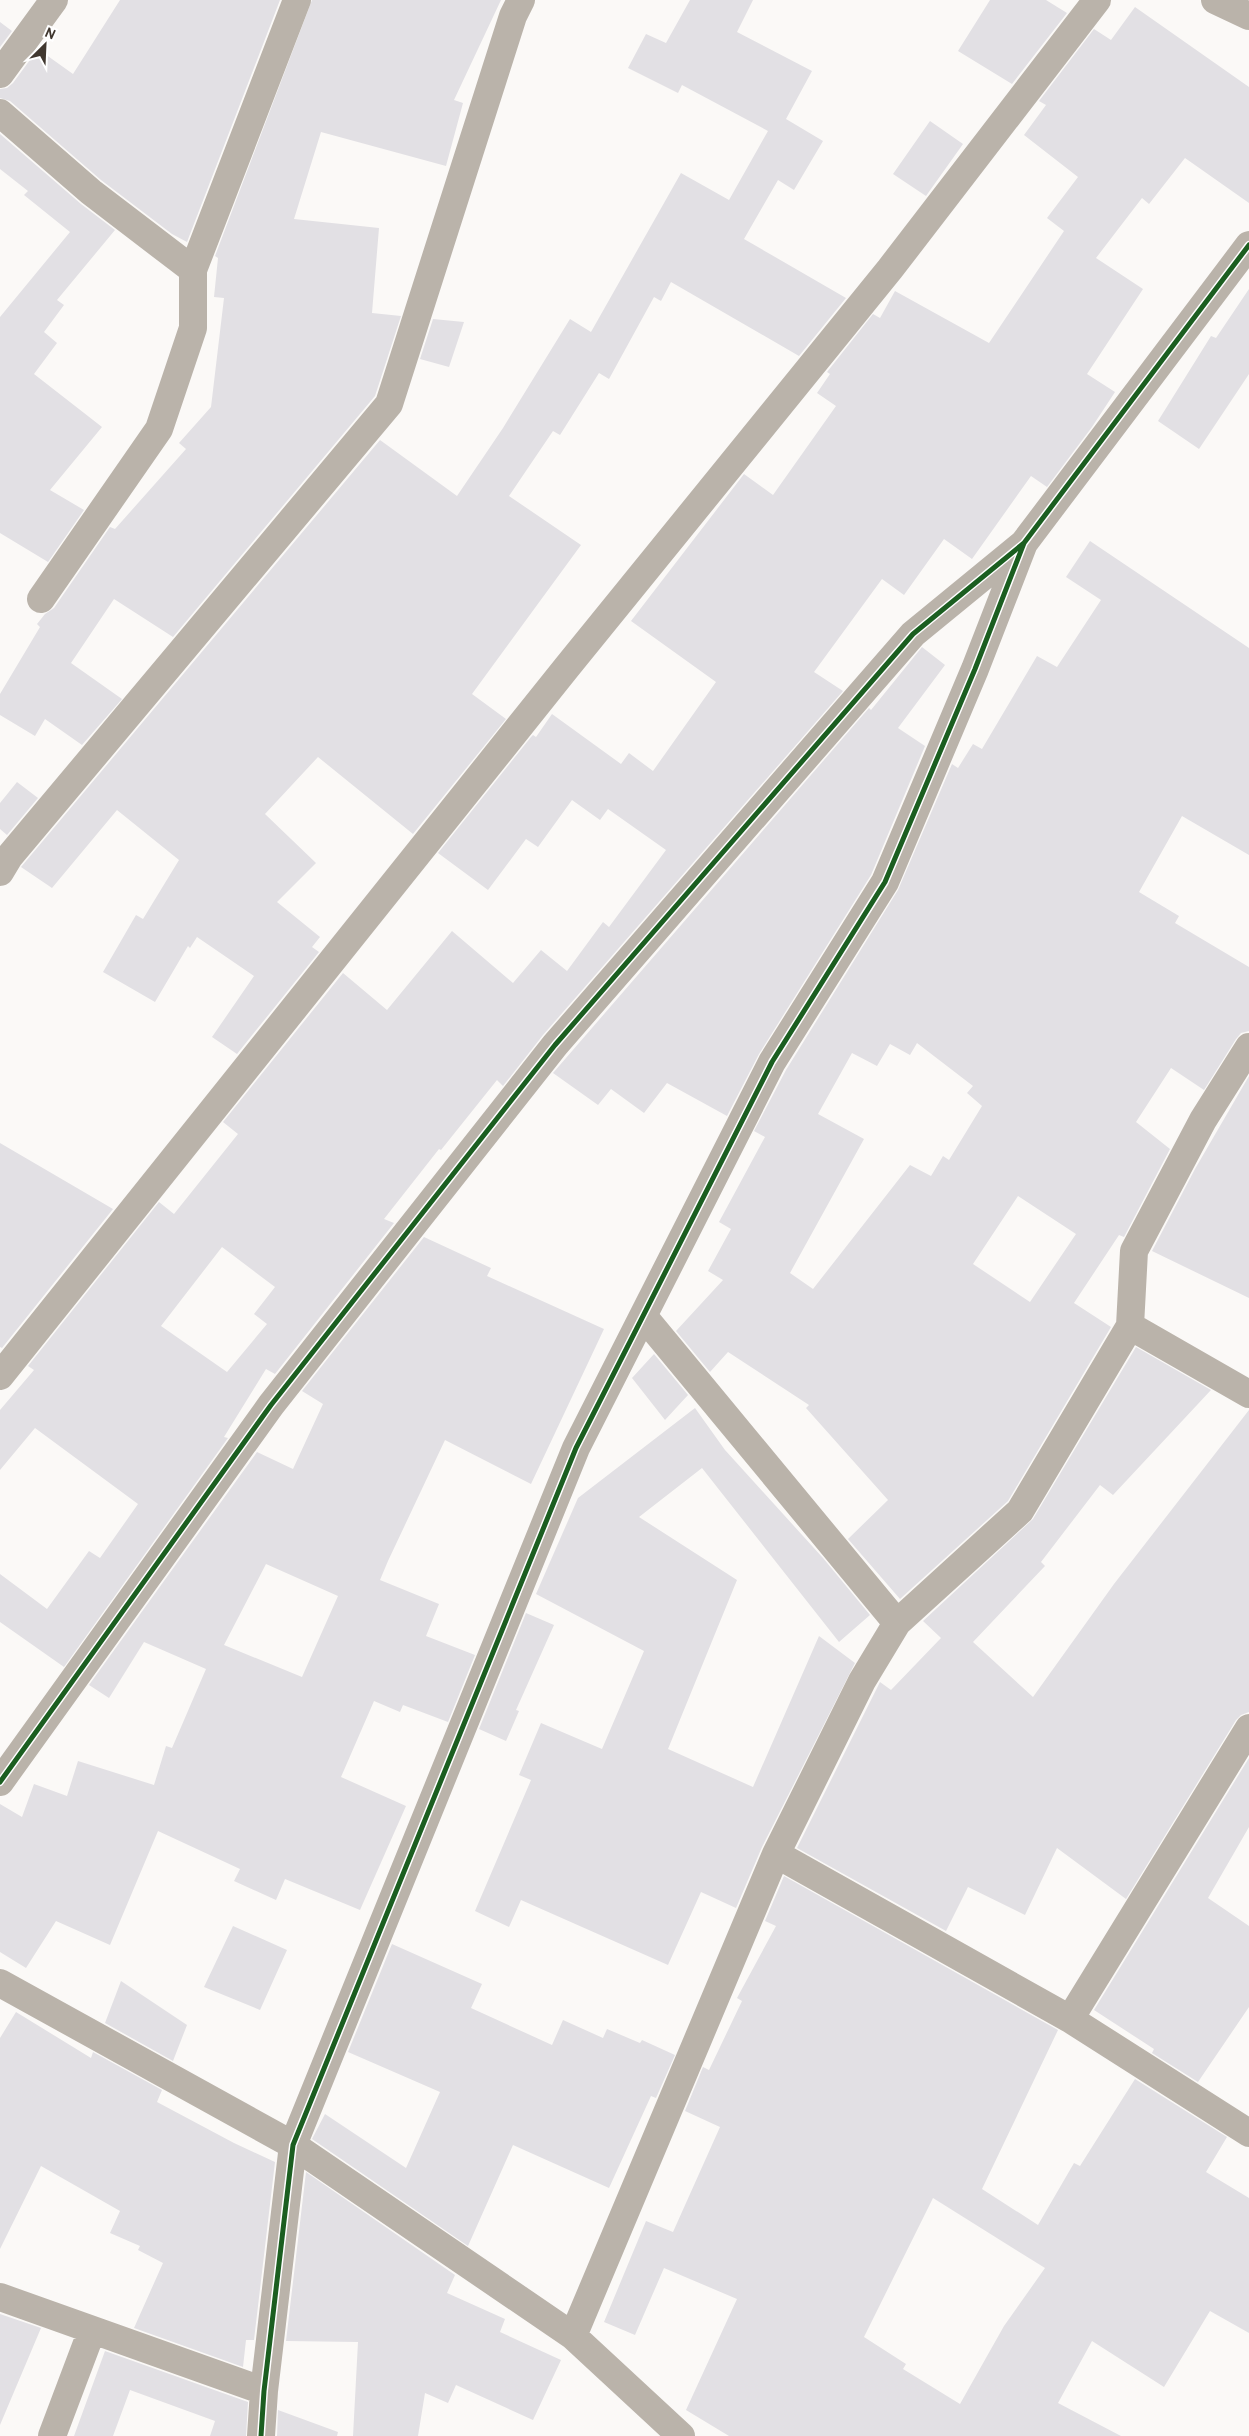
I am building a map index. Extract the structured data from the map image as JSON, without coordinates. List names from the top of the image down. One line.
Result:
{"north":"top right"}
